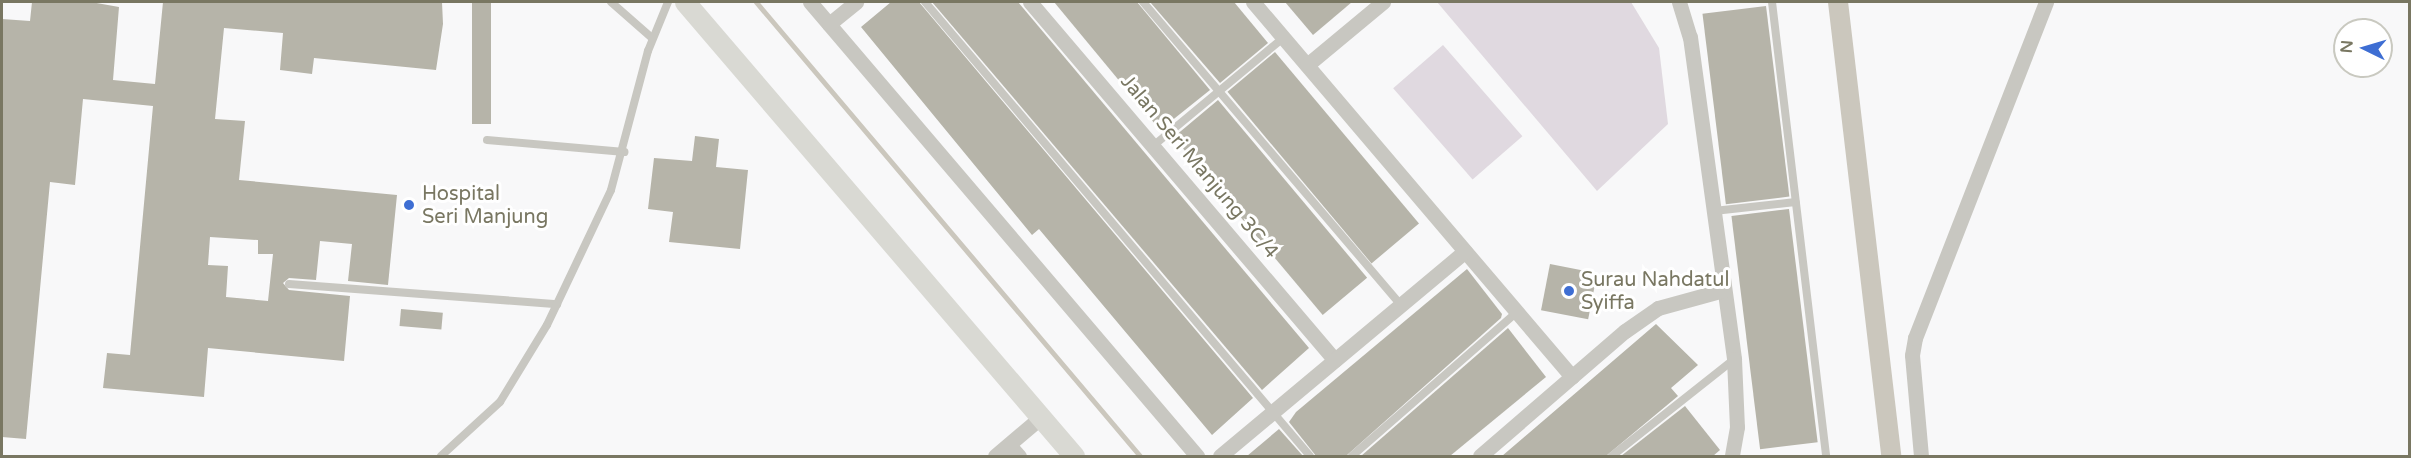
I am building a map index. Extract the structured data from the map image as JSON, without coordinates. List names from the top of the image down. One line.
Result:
{"streets":{"street":["Jalan Seri Manjung 3C/4"]},"places":["Hospital Seri Manjung","Surau Nahdatul Syiffa"],"north":"left"}
